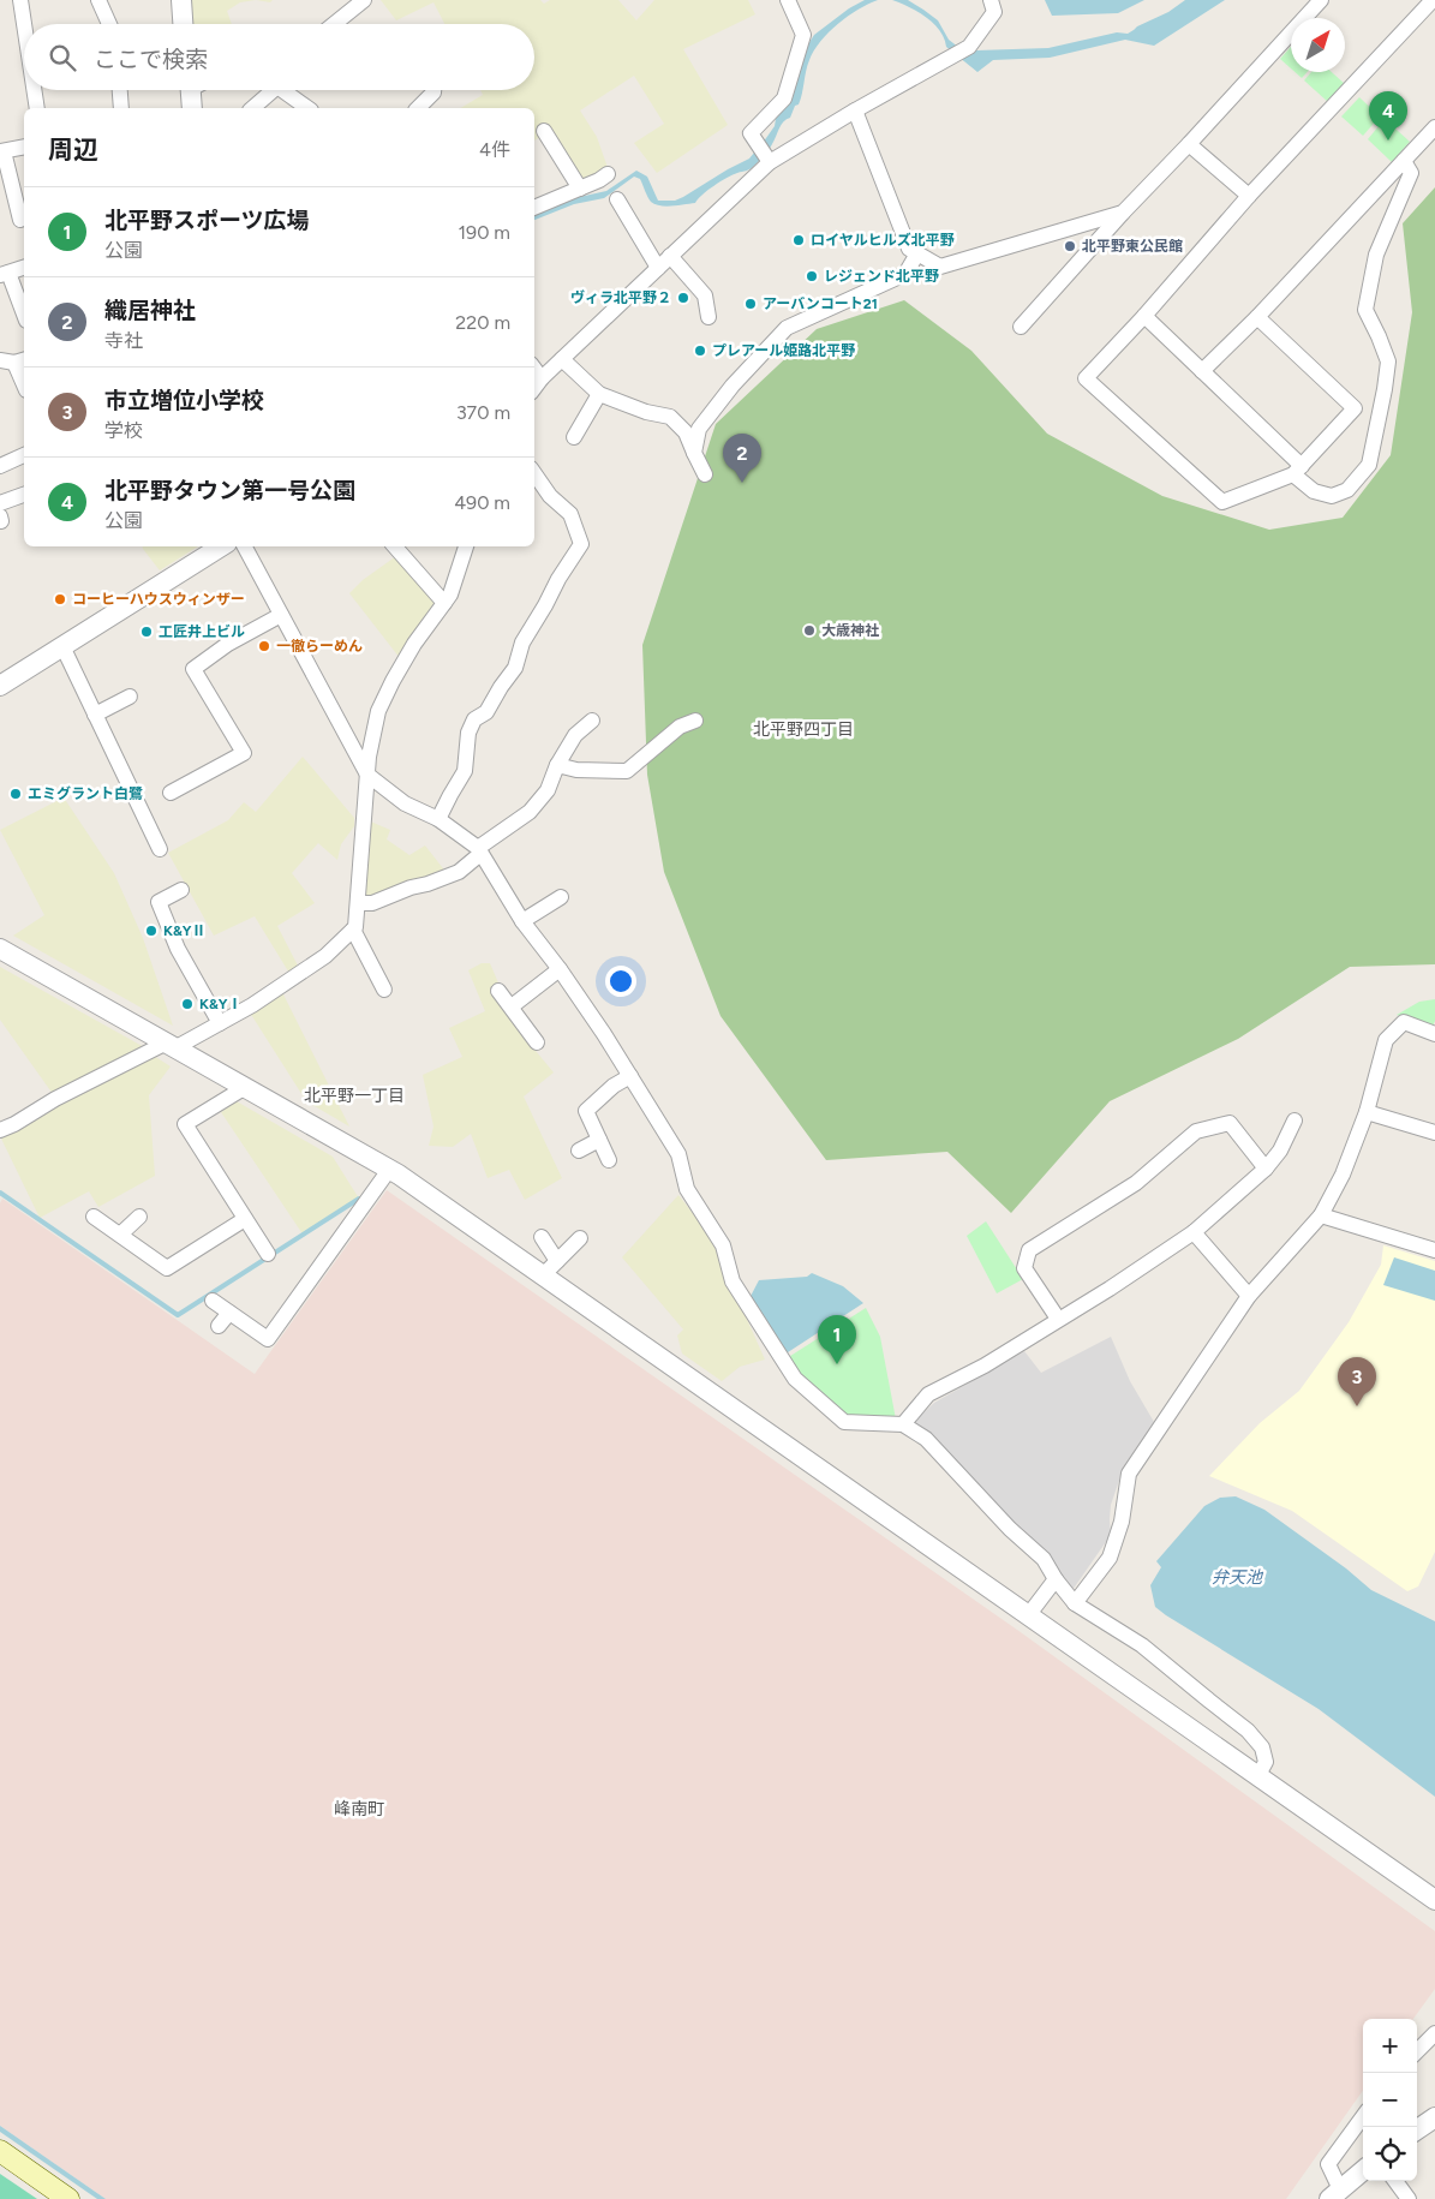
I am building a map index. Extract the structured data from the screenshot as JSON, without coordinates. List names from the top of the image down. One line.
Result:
{"districts":["北平野四丁目","北平野一丁目","峰南町"],"water":["弁天池"],"places":["ロイヤルヒルズ北平野","北平野東公民館","レジェンド北平野","ヴィラ北平野２","アーバンコート21","プレアール姫路北平野","コーヒーハウスウィンザー","大歳神社","工匠井上ビル","一徹らーめん","エミグラント白鷺","K&YⅡ","K&YⅠ"],"north":"top right","page":{"search":"ここで検索","pins":["4","2","1","3"],"heading":["周辺","4件"],"list":[{"mark":"1","name":"北平野スポーツ広場","note":"公園","value":"190 m"},{"mark":"2","name":"織居神社","note":"寺社","value":"220 m"},{"mark":"3","name":"市立増位小学校","note":"学校","value":"370 m"},{"mark":"4","name":"北平野タウン第一号公園","note":"公園","value":"490 m"}],"map_buttons":["+","−"]}}
